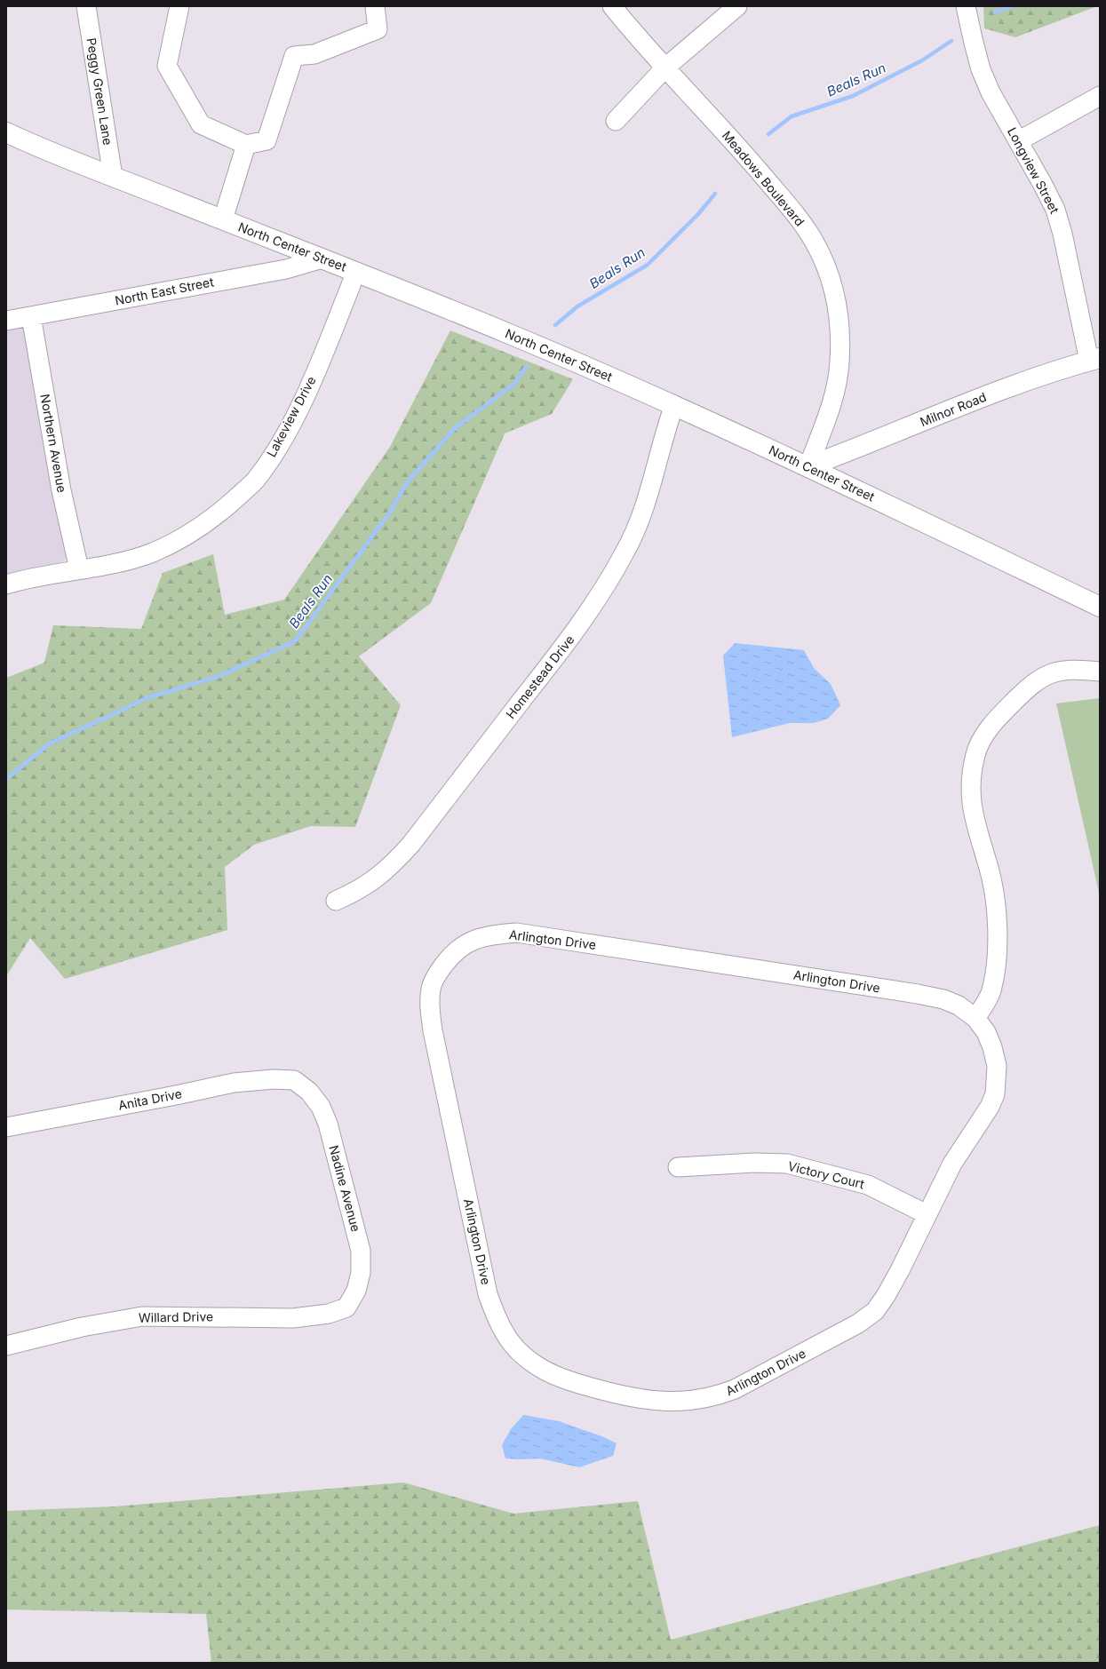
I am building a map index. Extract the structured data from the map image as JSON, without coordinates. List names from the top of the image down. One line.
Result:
{"streets":{"main road":["North Center Street","Milnor Road"],"street":["Peggy Green Lane","Longview Street","Meadows Boulevard","North East Street","Lakeview Drive","Northern Avenue","Homestead Drive","Arlington Drive","Anita Drive","Victory Court","Nadine Avenue","Willard Drive"]},"crossings":[["Peggy Green Lane","North Center Street"],["Longview Street","Milnor Road"],["Meadows Boulevard","North Center Street"],["Meadows Boulevard","Milnor Road"],["North Center Street","North East Street"],["North Center Street","Milnor Road"],["North Center Street","Lakeview Drive"],["North Center Street","Homestead Drive"],["North East Street","Northern Avenue"],["Lakeview Drive","Northern Avenue"],["Arlington Drive","Victory Court"],["Anita Drive","Nadine Avenue"],["Nadine Avenue","Willard Drive"]],"water":["Beals Run"]}
